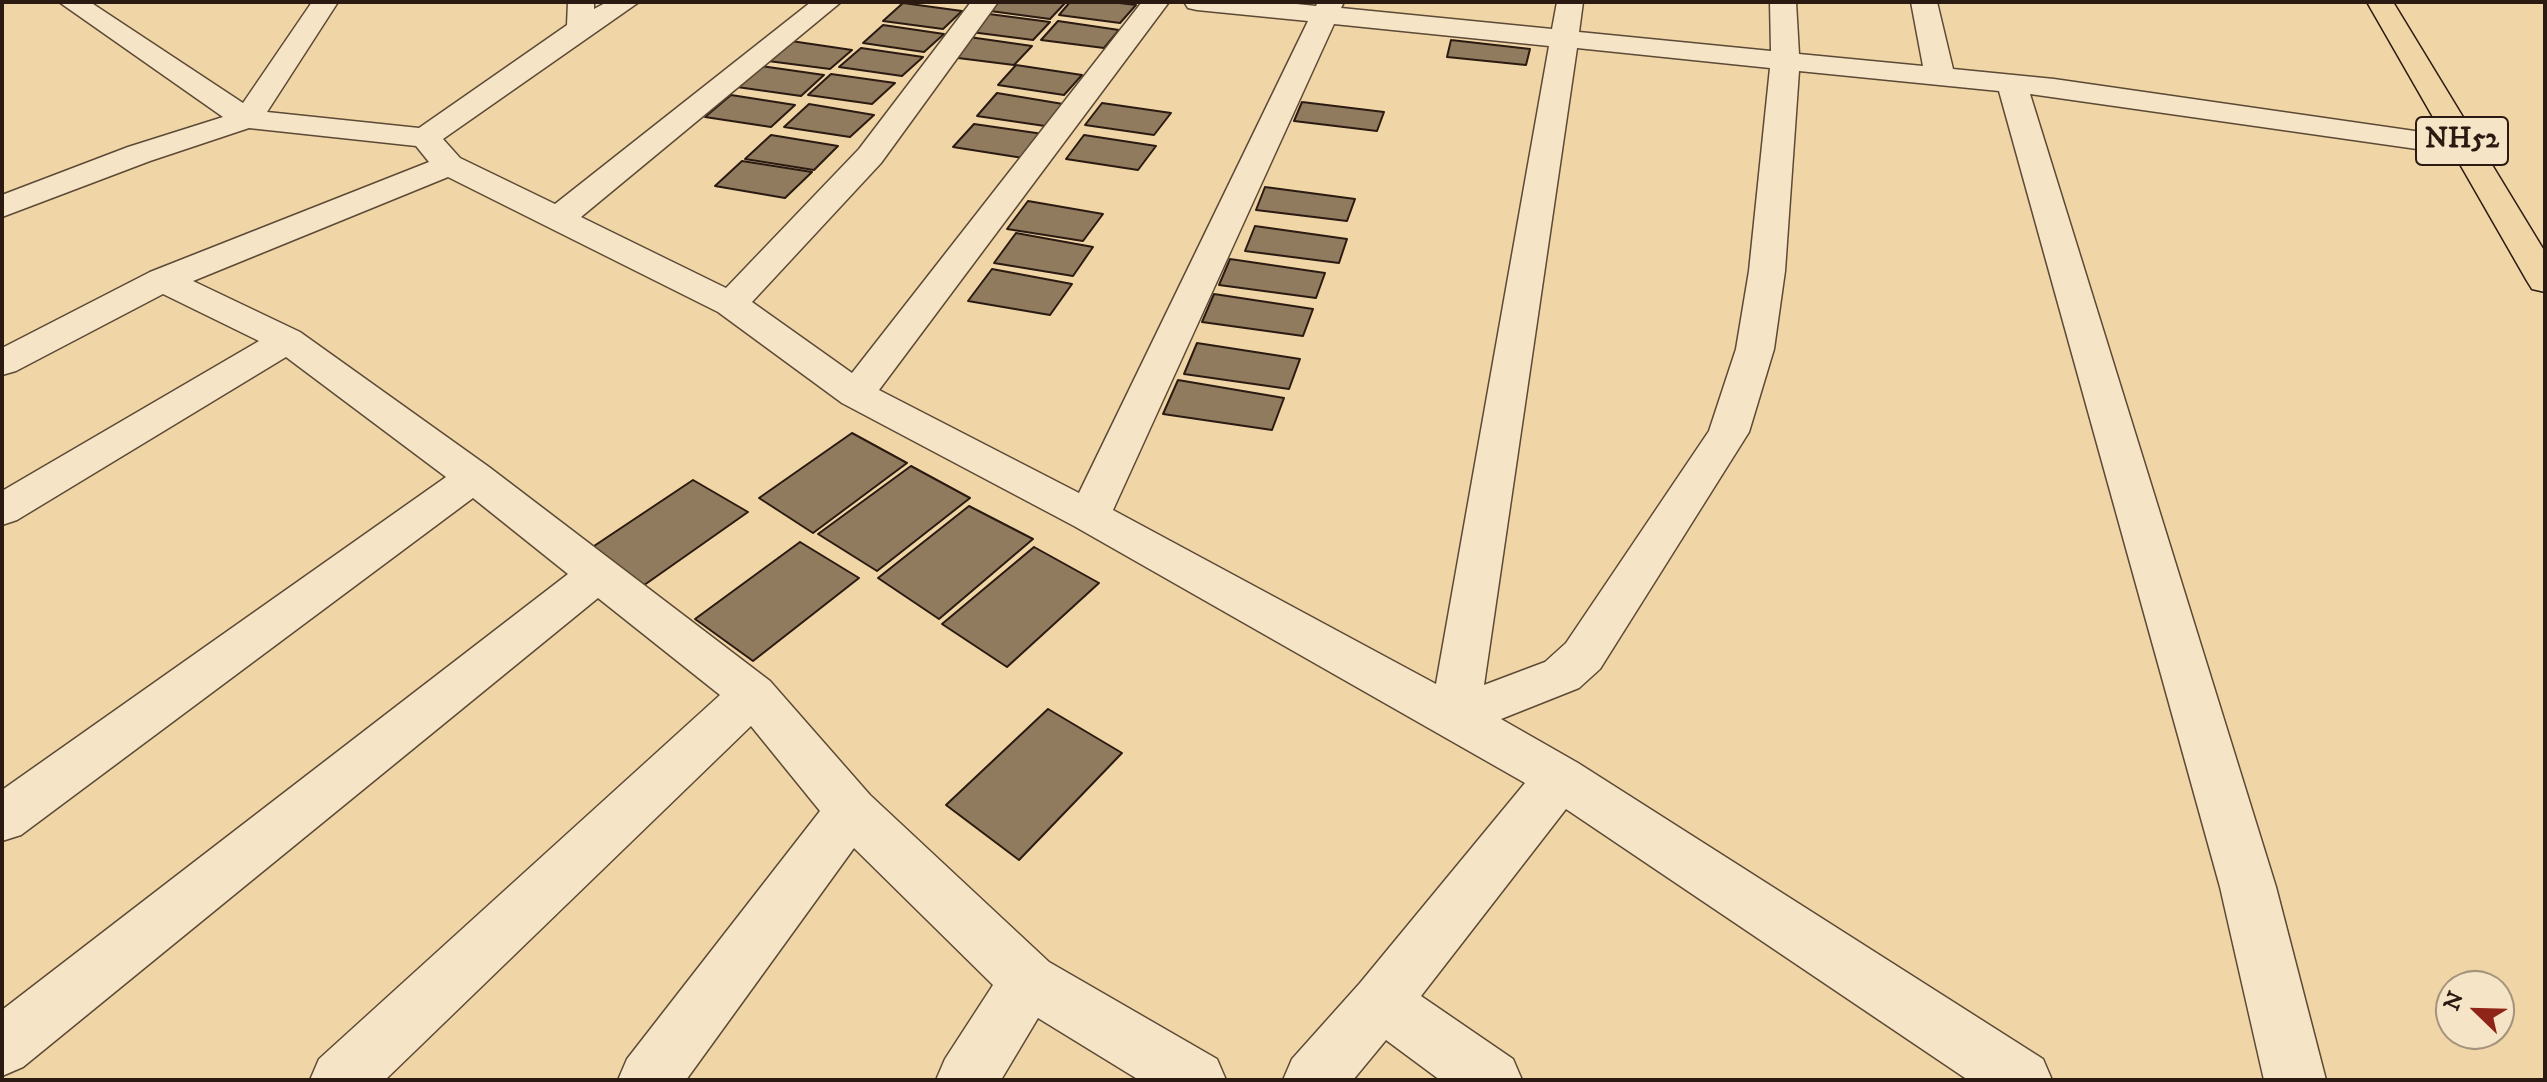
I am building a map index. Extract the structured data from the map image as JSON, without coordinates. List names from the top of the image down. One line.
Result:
{"streets":{"highway":["NH52"]},"north":"top left"}
